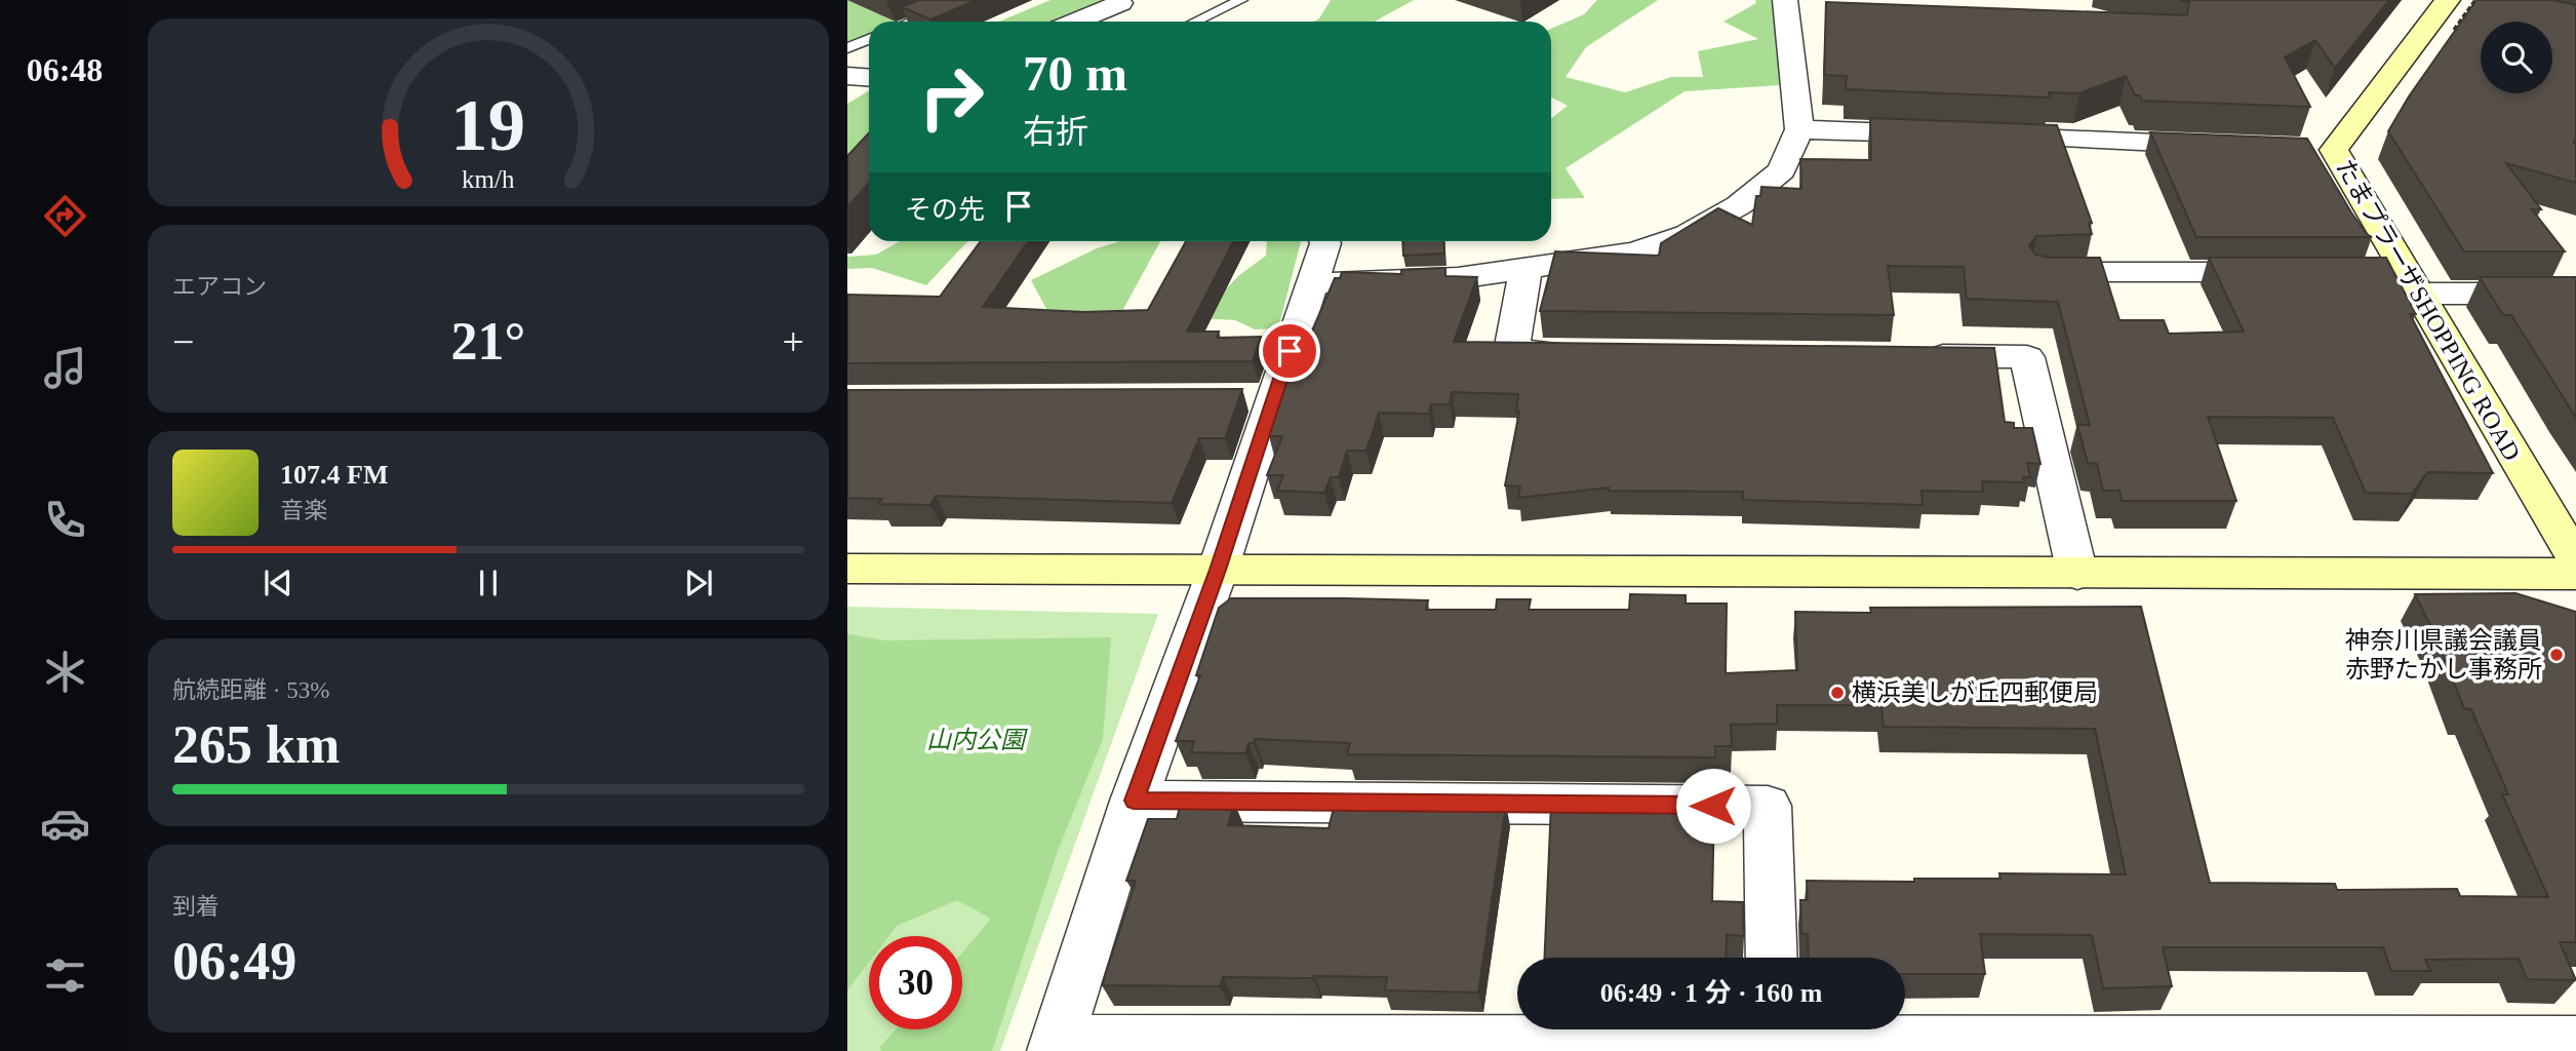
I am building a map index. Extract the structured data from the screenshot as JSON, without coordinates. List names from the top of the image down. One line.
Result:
{"streets":{"street":["たまプラーザSHOPPING ROAD"]},"parks":["山内公園"],"places":["神奈川県議会議員 赤野たかし事務所","横浜美しが丘四郵便局"],"page":{"tabs":"06:48","turn":["70 m","右折"],"then":"その先","tile":["エアコン",["航続距離 · 53%","265 km"],["到着","06:49"]],"heat":["−","21°","+"],"song":["107.4 FM","音楽"],"limit":"30","trip":"06:49 · 1 分 · 160 m","gauge":["19","km/h"]}}
